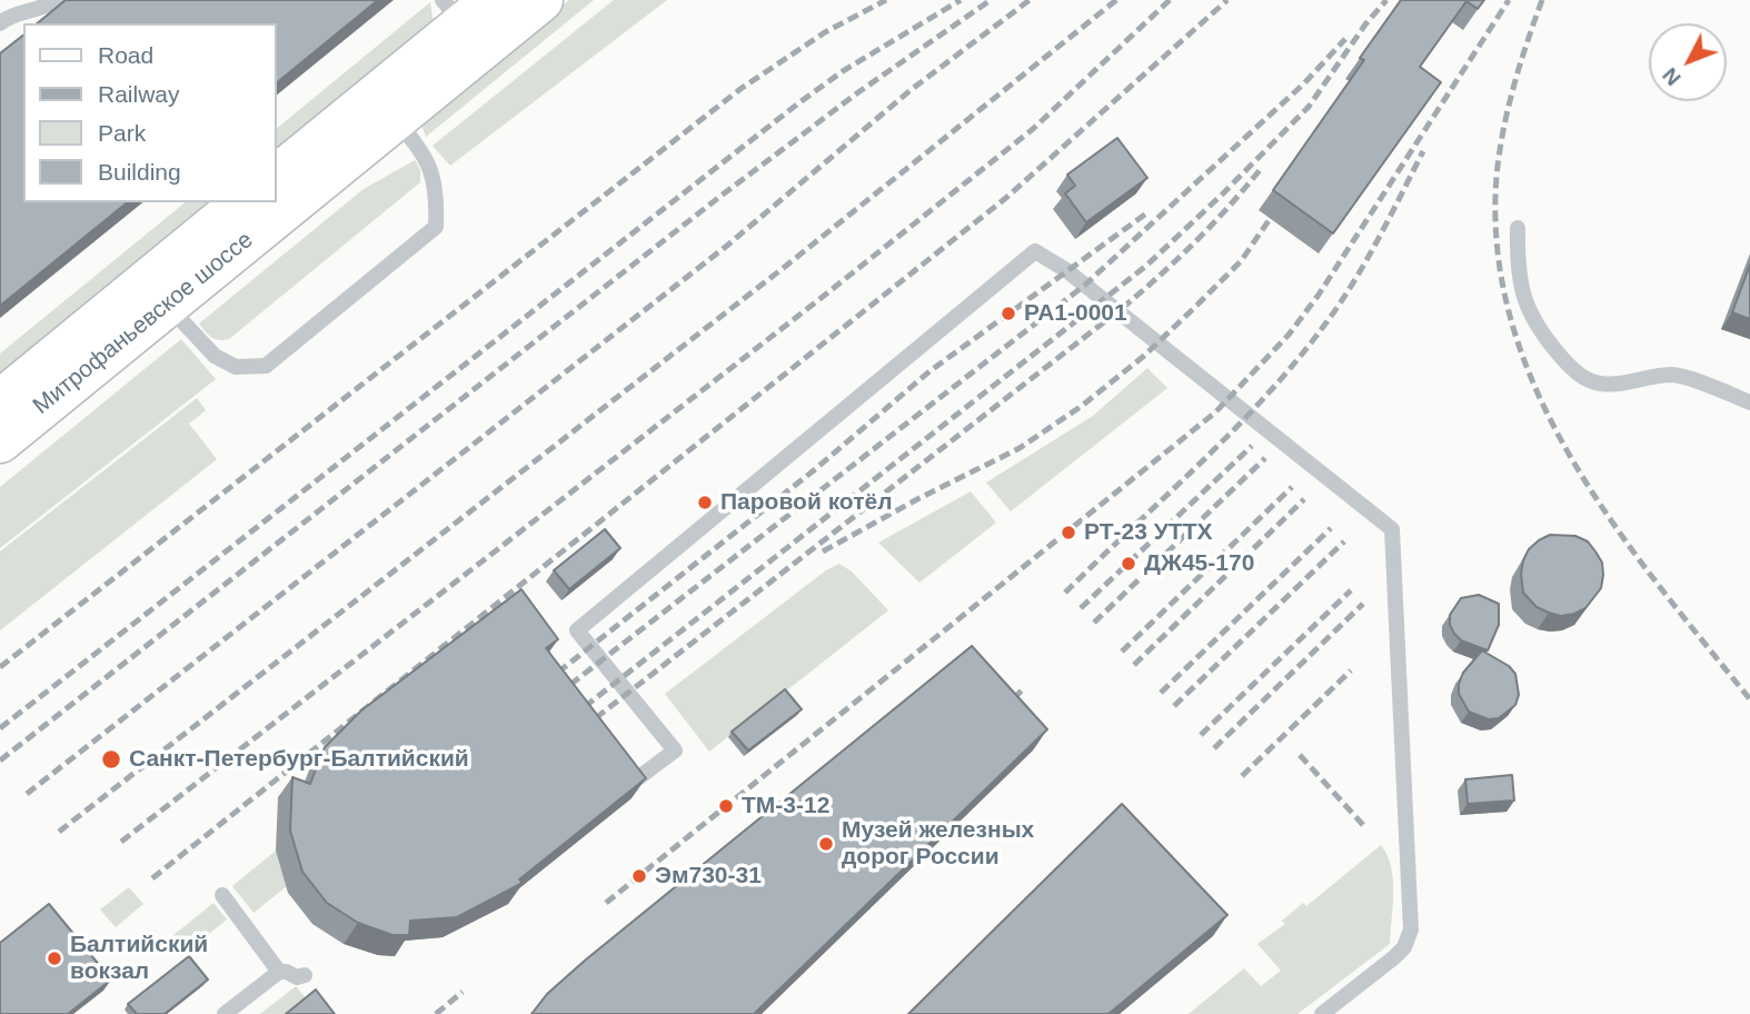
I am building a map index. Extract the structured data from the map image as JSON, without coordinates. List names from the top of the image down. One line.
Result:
{"streets":{"main road":["Митрофаньевское шоссе"]},"places":["РА1-0001","Паровой котёл","РТ-23 УТТХ","ДЖ45-170","Санкт-Петербург-Балтийский","ТМ-3-12","Музей железных дорог России","Эм730-31","Балтийский вокзал"],"legend":["Road","Railway","Park","Building"],"north":"bottom left"}
